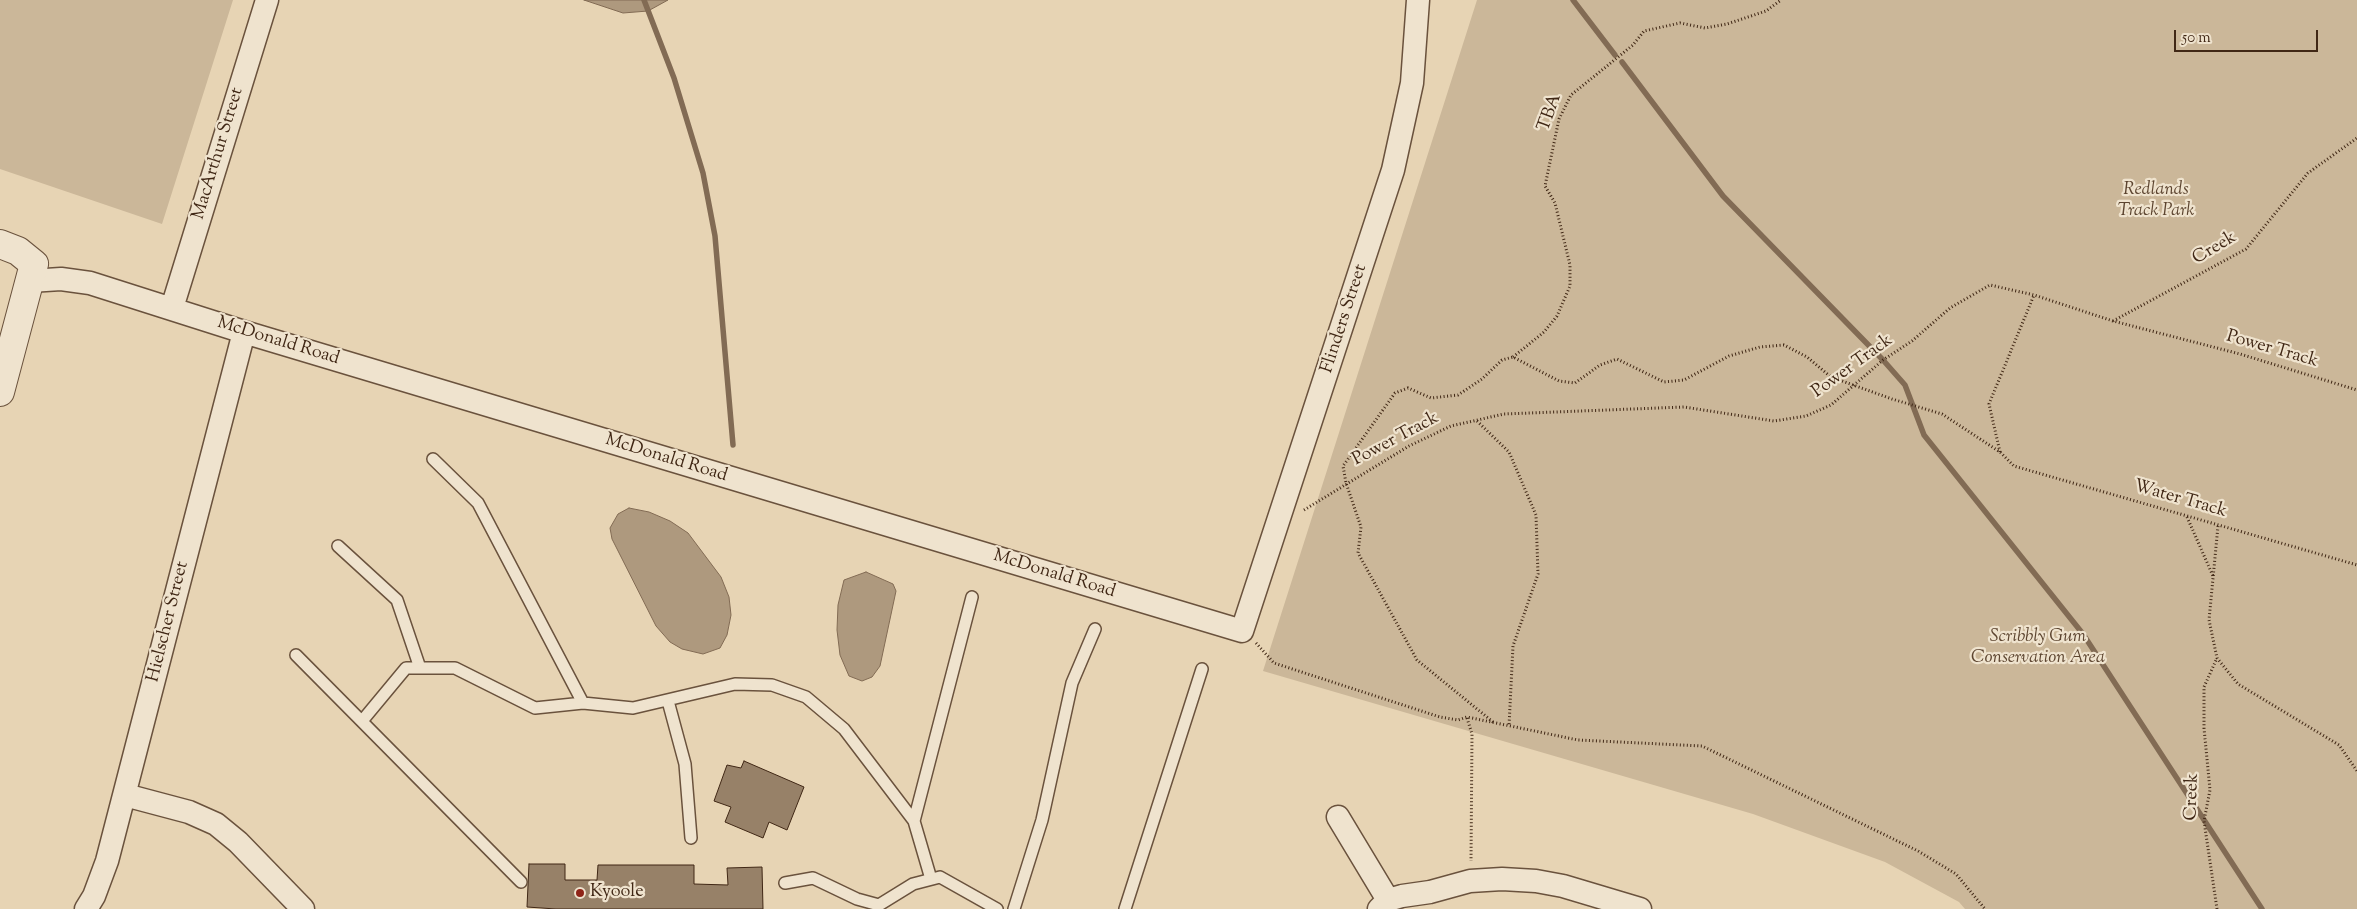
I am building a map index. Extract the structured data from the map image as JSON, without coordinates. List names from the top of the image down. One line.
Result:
{"streets":{"street":["MacArthur Street","Flinders Street","McDonald Road","Hielscher Street"],"path":["TBA","Creek","Power Track","Water Track"]},"crossings":[["TBA","Power Track"],["TBA","Water Track"],["MacArthur Street","McDonald Road"],["Creek","Power Track"],["Flinders Street","McDonald Road"],["Flinders Street","Power Track"],["McDonald Road","Hielscher Street"],["Power Track","Water Track"]],"parks":["Redlands Track Park","Scribbly Gum Conservation Area"],"places":["Kyoole"],"scale_bar":"50 m"}
